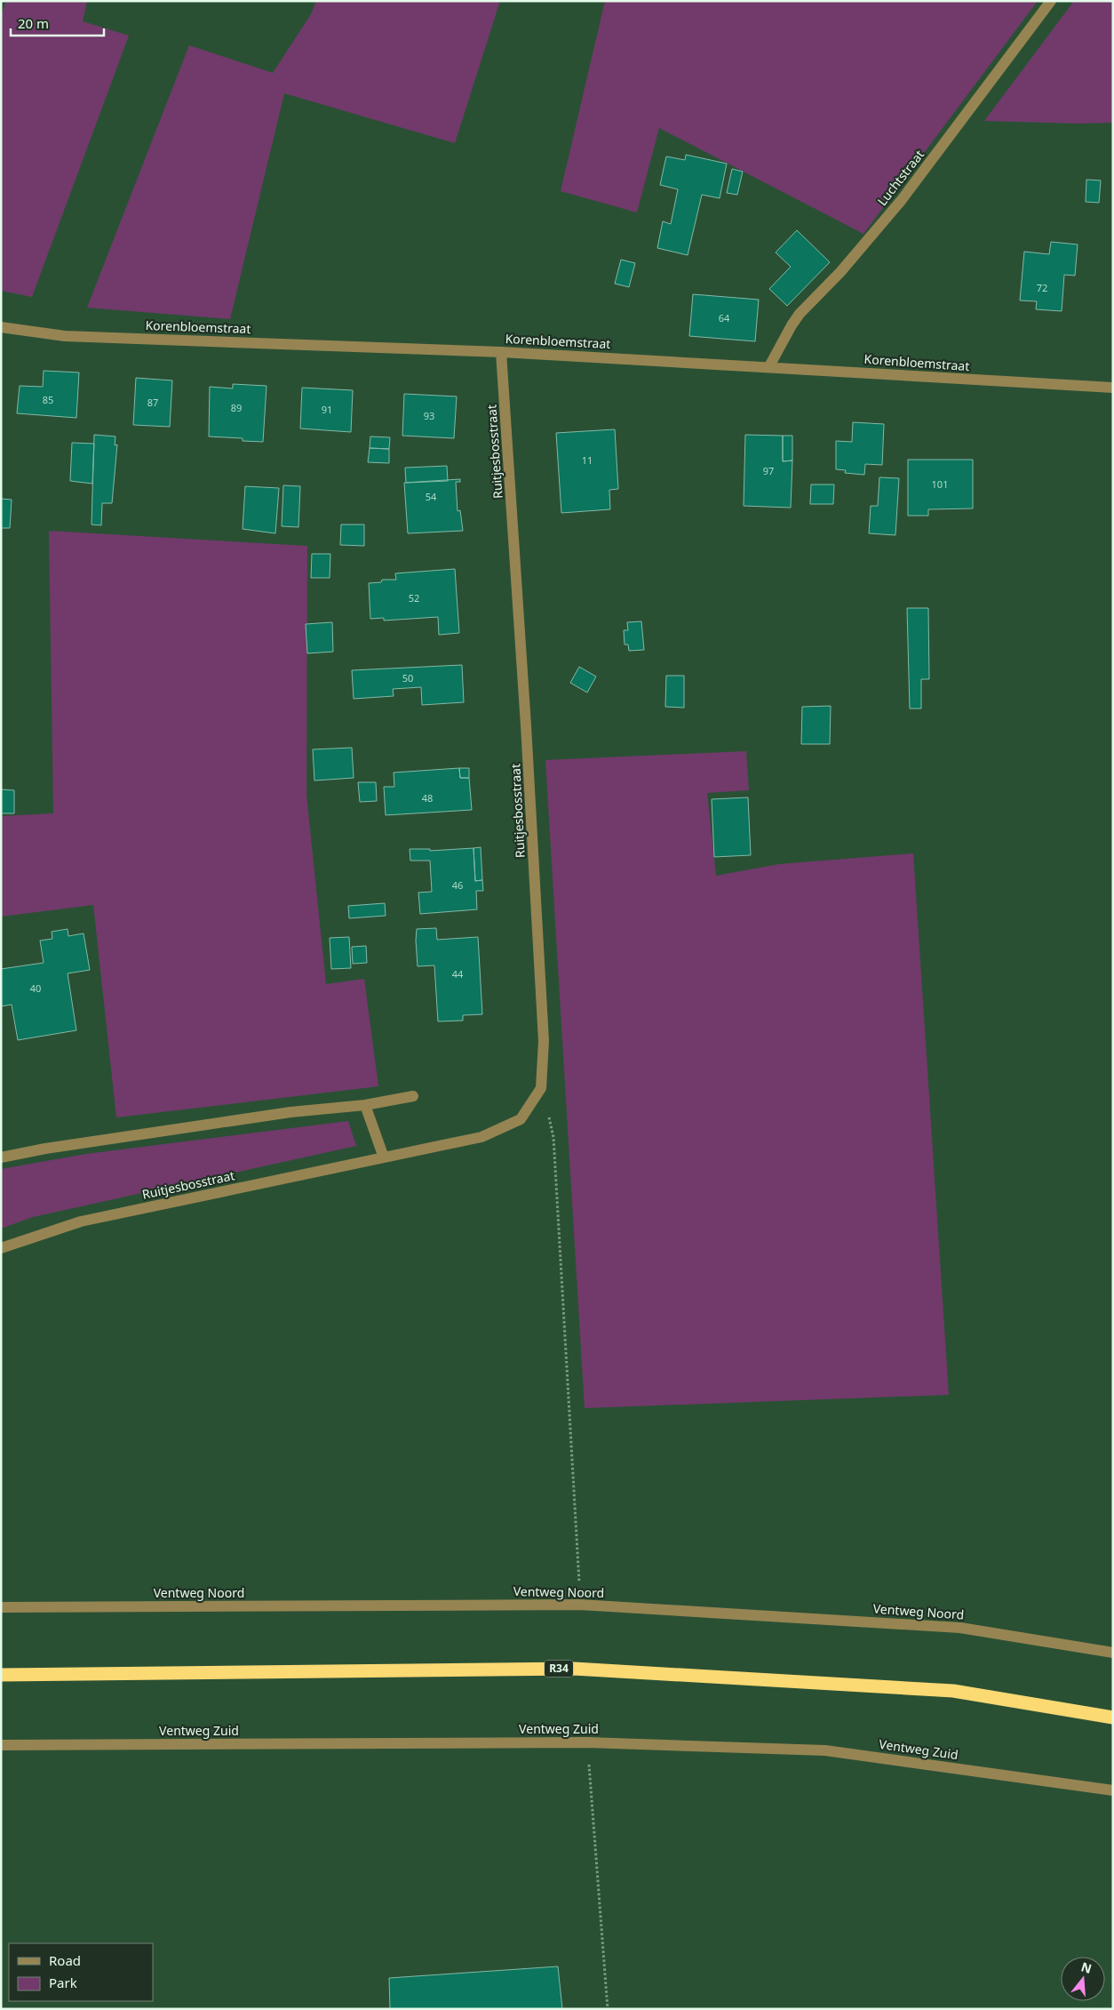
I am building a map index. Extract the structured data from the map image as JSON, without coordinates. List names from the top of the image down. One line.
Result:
{"streets":{"highway":["R34"],"street":["Luchtstraat","Korenbloemstraat","Ruitjesbosstraat","Ventweg Noord","Ventweg Zuid"]},"crossings":[["Luchtstraat","Korenbloemstraat"],["Korenbloemstraat","Ruitjesbosstraat"]],"house_numbers":["72","64","85","87","89","91","93","11","97","101","54","52","50","48","46","44","40"],"legend":["Road","Park"],"scale_bar":"20 m","north":"top"}
